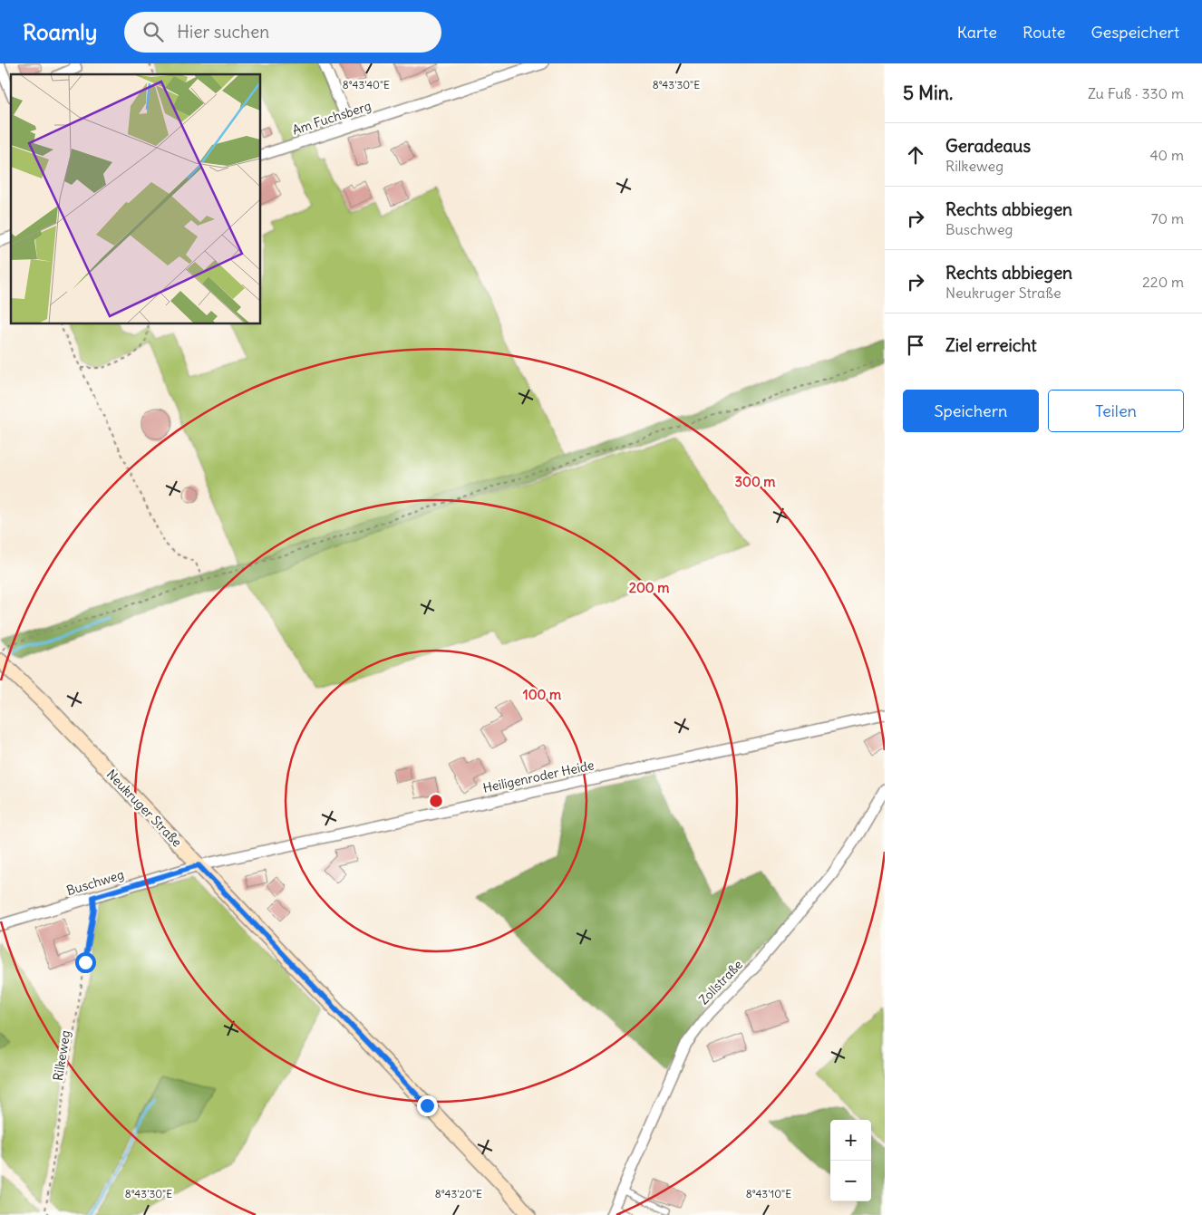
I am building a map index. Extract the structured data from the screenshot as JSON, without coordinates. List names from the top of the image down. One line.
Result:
{"streets":{"street":["Am Fuchsberg","Heiligenroder Heide","Neukruger Straße","Buschweg","Zollstraße"],"path":["Rilkeweg"]},"crossings":[["Heiligenroder Heide","Neukruger Straße"],["Heiligenroder Heide","Buschweg"],["Neukruger Straße","Buschweg"],["Buschweg","Rilkeweg"]],"page":{"header":"Roamly","search":"Hier suchen","nav":["Karte","Route","Gespeichert"],"heading":["5 Min.","Zu Fuß · 330 m"],"list":[["Geradeaus","Rilkeweg","40 m"],["Rechts abbiegen","Buschweg","70 m"],["Rechts abbiegen","Neukruger Straße","220 m"],"Ziel erreicht"],"buttons":["Speichern","Teilen"],"map_buttons":["+","−"]},"coordinates":["8°43'40\"E","8°43'30\"E","8°43'20\"E","8°43'10\"E"],"rings":["300 m","200 m","100 m"]}
